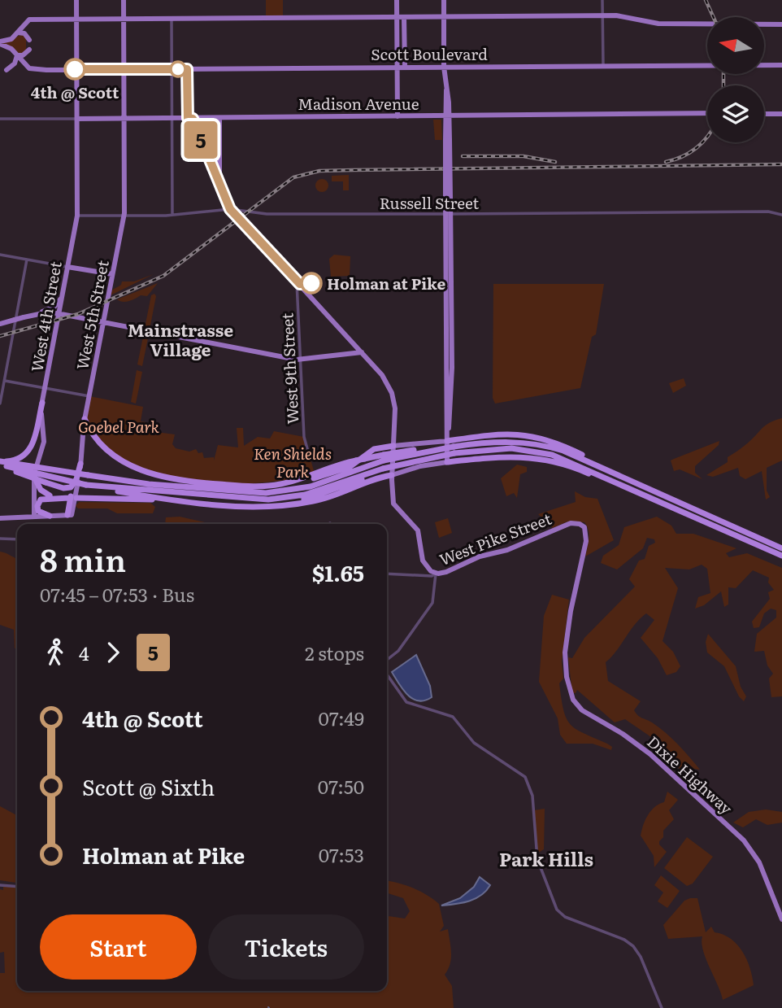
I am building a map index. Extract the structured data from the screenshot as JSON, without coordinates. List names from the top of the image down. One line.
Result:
{"streets":{"main road":["Scott Boulevard","Madison Avenue","West 5th Street","West 4th Street","West Pike Street","Dixie Highway"],"street":["Russell Street","West 9th Street"]},"crossings":[["Scott Boulevard","West 5th Street"],["Scott Boulevard","West 4th Street"],["Madison Avenue","West 5th Street"],["Madison Avenue","West 4th Street"],["Madison Avenue","West Pike Street"],["Russell Street","West 5th Street"],["Russell Street","West 4th Street"],["Russell Street","West Pike Street"],["West 9th Street","West Pike Street"],["West Pike Street","Dixie Highway"]],"districts":["Mainstrasse Village","Park Hills"],"parks":["Goebel Park","Ken Shields Park"],"places":["4th @ Scott","Holman at Pike"],"lines":["bus line 5"],"north":"left","page":{"on_map":"5","heading":["8 min","07:45 – 07:53 · Bus","$1.65"],"legs":["4","5","2 stops"],"list":[{"name":"4th @ Scott","value":"07:49"},{"name":"Scott @ Sixth","value":"07:50"},{"name":"Holman at Pike","value":"07:53"}],"buttons":["Start","Tickets"]}}
